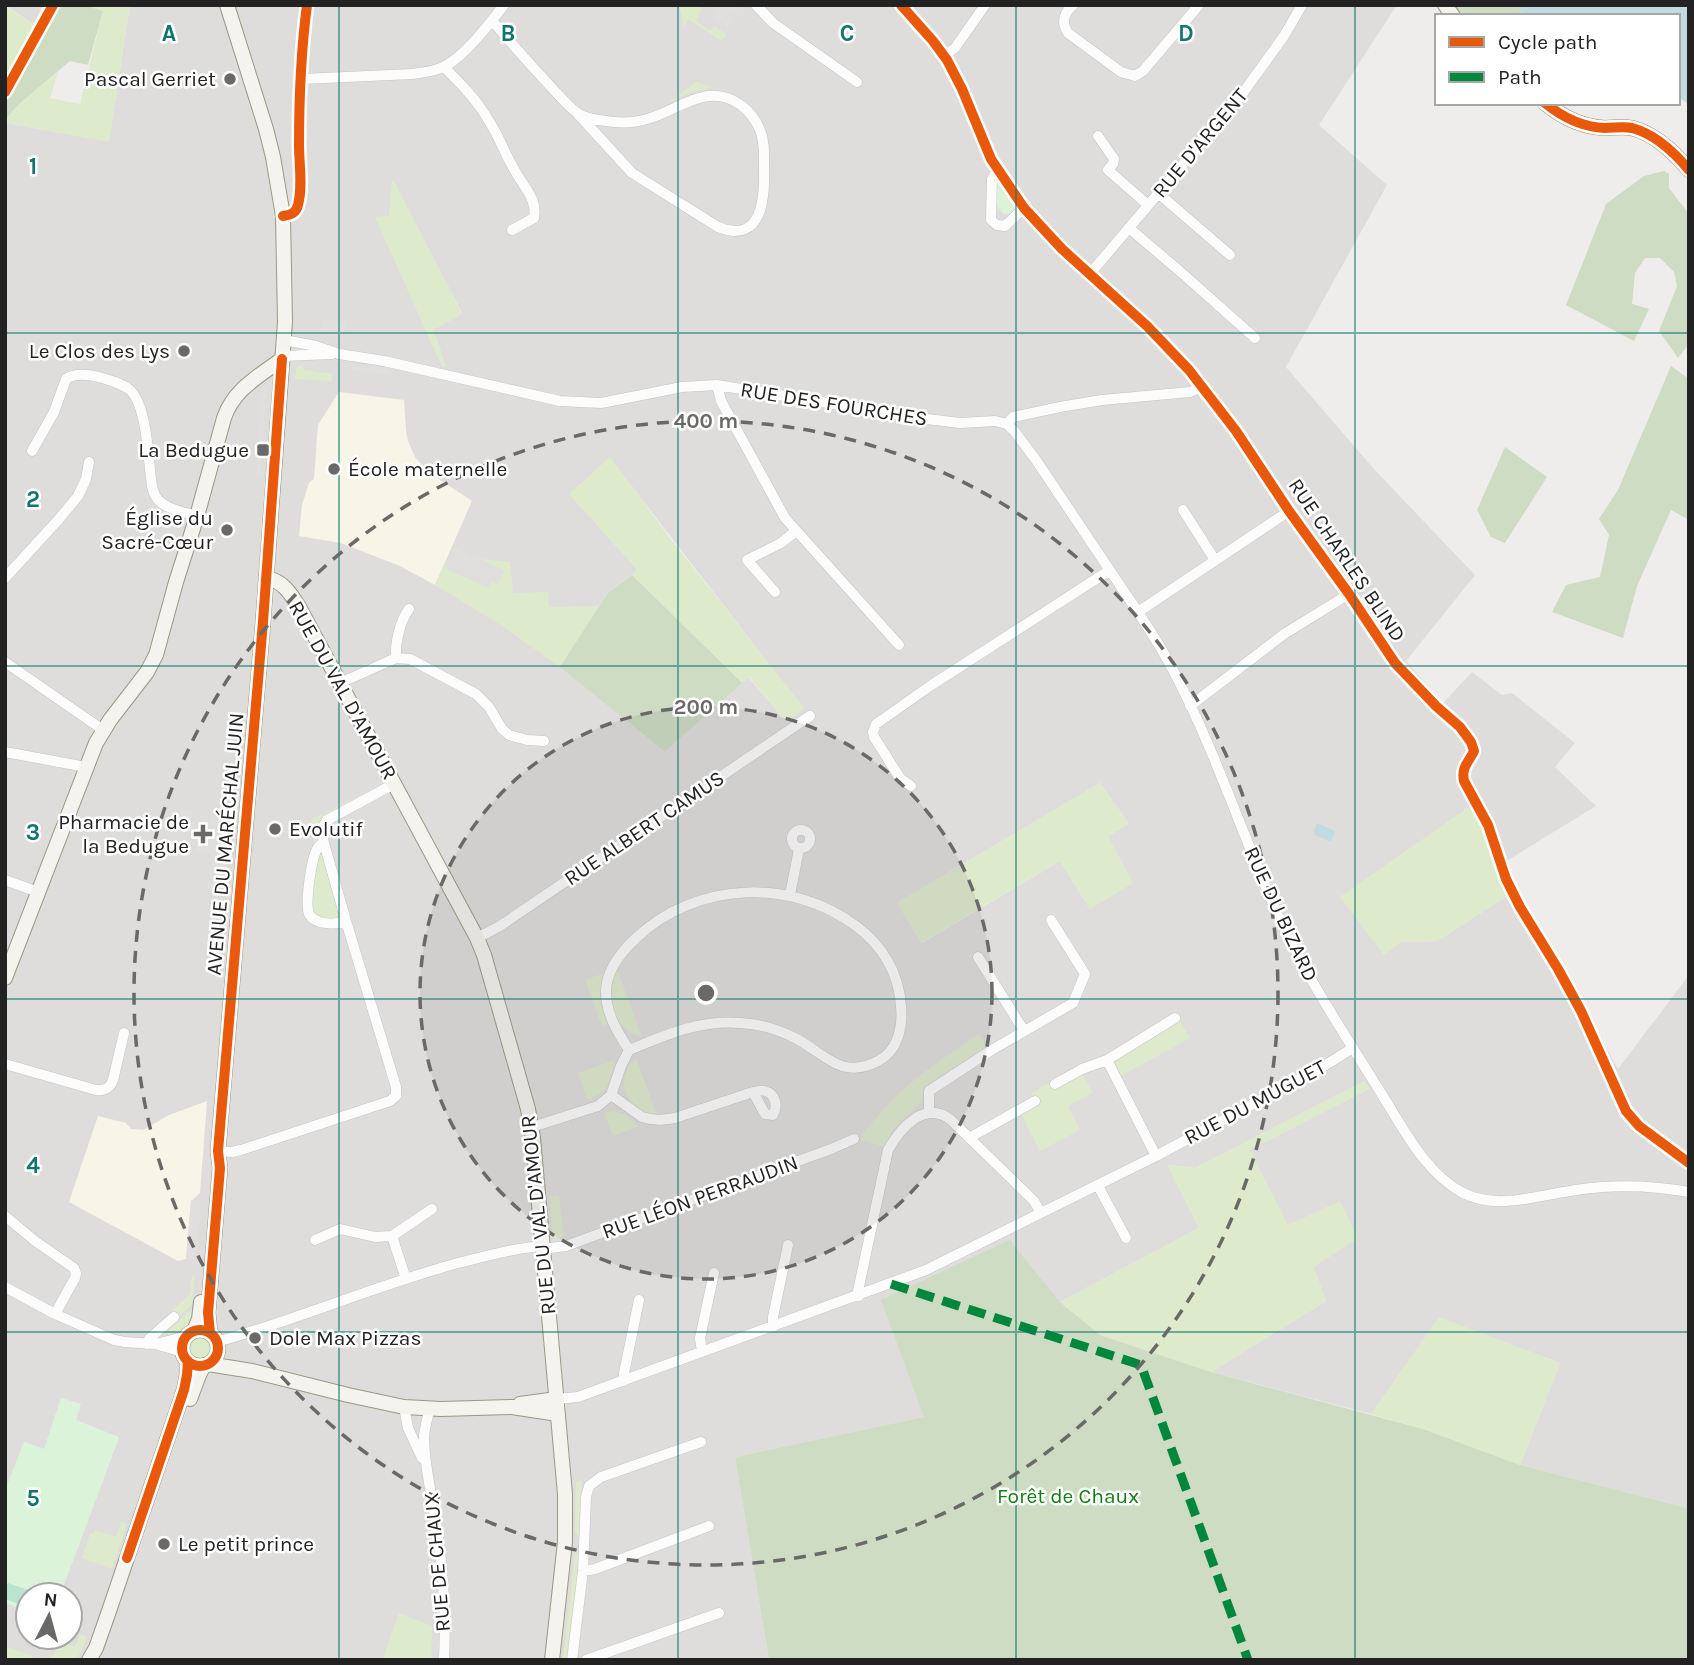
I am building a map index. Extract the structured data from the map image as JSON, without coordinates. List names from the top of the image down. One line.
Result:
{"streets":{"street":["RUE D'ARGENT","RUE DES FOURCHES","RUE CHARLES BLIND","RUE DU VAL D'AMOUR","RUE ALBERT CAMUS","AVENUE DU MARÉCHAL JUIN","RUE DU BIZARD","RUE DU MUGUET","RUE LÉON PERRAUDIN","RUE DE CHAUX"]},"crossings":[["RUE D'ARGENT","RUE CHARLES BLIND"],["RUE DES FOURCHES","RUE CHARLES BLIND"],["RUE DES FOURCHES","AVENUE DU MARÉCHAL JUIN"],["RUE DES FOURCHES","RUE DU BIZARD"],["RUE DU VAL D'AMOUR","RUE ALBERT CAMUS"],["RUE DU VAL D'AMOUR","AVENUE DU MARÉCHAL JUIN"],["RUE DU VAL D'AMOUR","RUE DU MUGUET"],["RUE DU VAL D'AMOUR","RUE LÉON PERRAUDIN"],["AVENUE DU MARÉCHAL JUIN","RUE LÉON PERRAUDIN"],["RUE DU BIZARD","RUE DU MUGUET"]],"parks":["Forêt de Chaux"],"places":{"other":["Pascal Gerriet","Le Clos des Lys","École maternelle","Église du Sacré-Cœur","Evolutif","Dole Max Pizzas","Le petit prince"],"transit":["La Bedugue"],"health":["Pharmacie de la Bedugue"]},"legend":["Cycle path","Path"],"north":"top","grid":{"columns":["A","B","C","D"],"rows":["1","2","3","4","5"]},"rings":["400 m","200 m"]}
